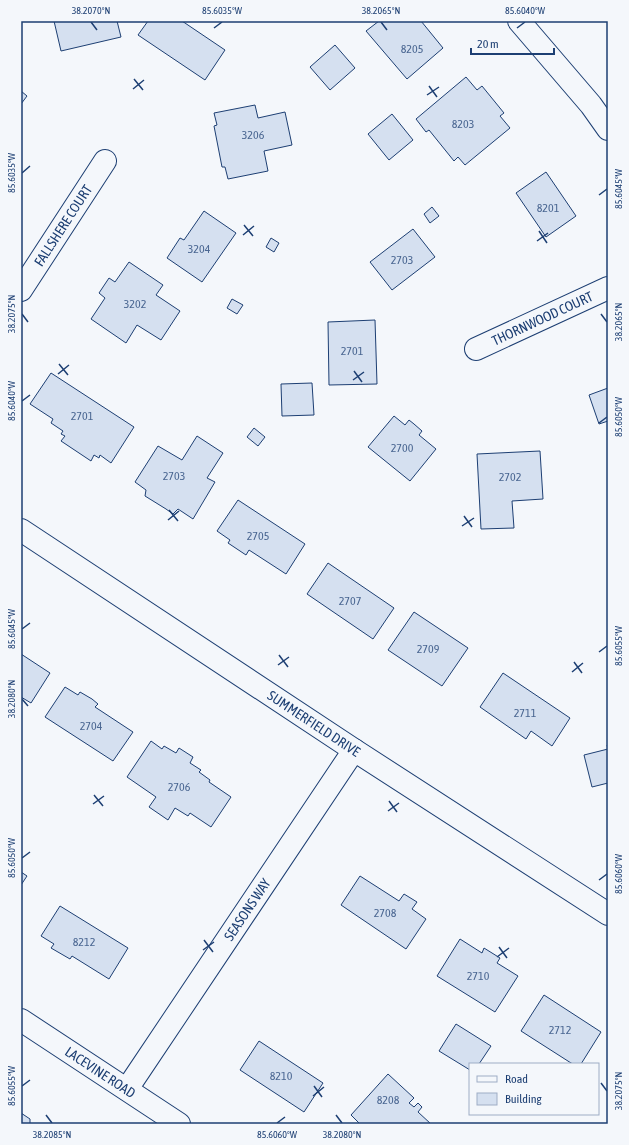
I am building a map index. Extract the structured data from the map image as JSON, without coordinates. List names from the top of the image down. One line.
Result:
{"streets":{"street":["FALLSHERE COURT","THORNWOOD COURT","SUMMERFIELD DRIVE","SEASONS WAY","LACEVINE ROAD"]},"crossings":[["SUMMERFIELD DRIVE","SEASONS WAY"],["SEASONS WAY","LACEVINE ROAD"]],"house_numbers":["8205","8203","3206","8201","3204","2703","3202","2701","2701","2700","2703","2702","2705","2707","2709","2711","2704","2706","2708","8212","2710","2712","8210","8208"],"legend":["Road","Building"],"scale_bar":"20 m","coordinates":["38.2070°N","85.6035°W","38.2065°N","85.6040°W","85.6045°W","38.2075°N","85.6050°W","85.6055°W","38.2080°N","85.6060°W","38.2085°N"]}
